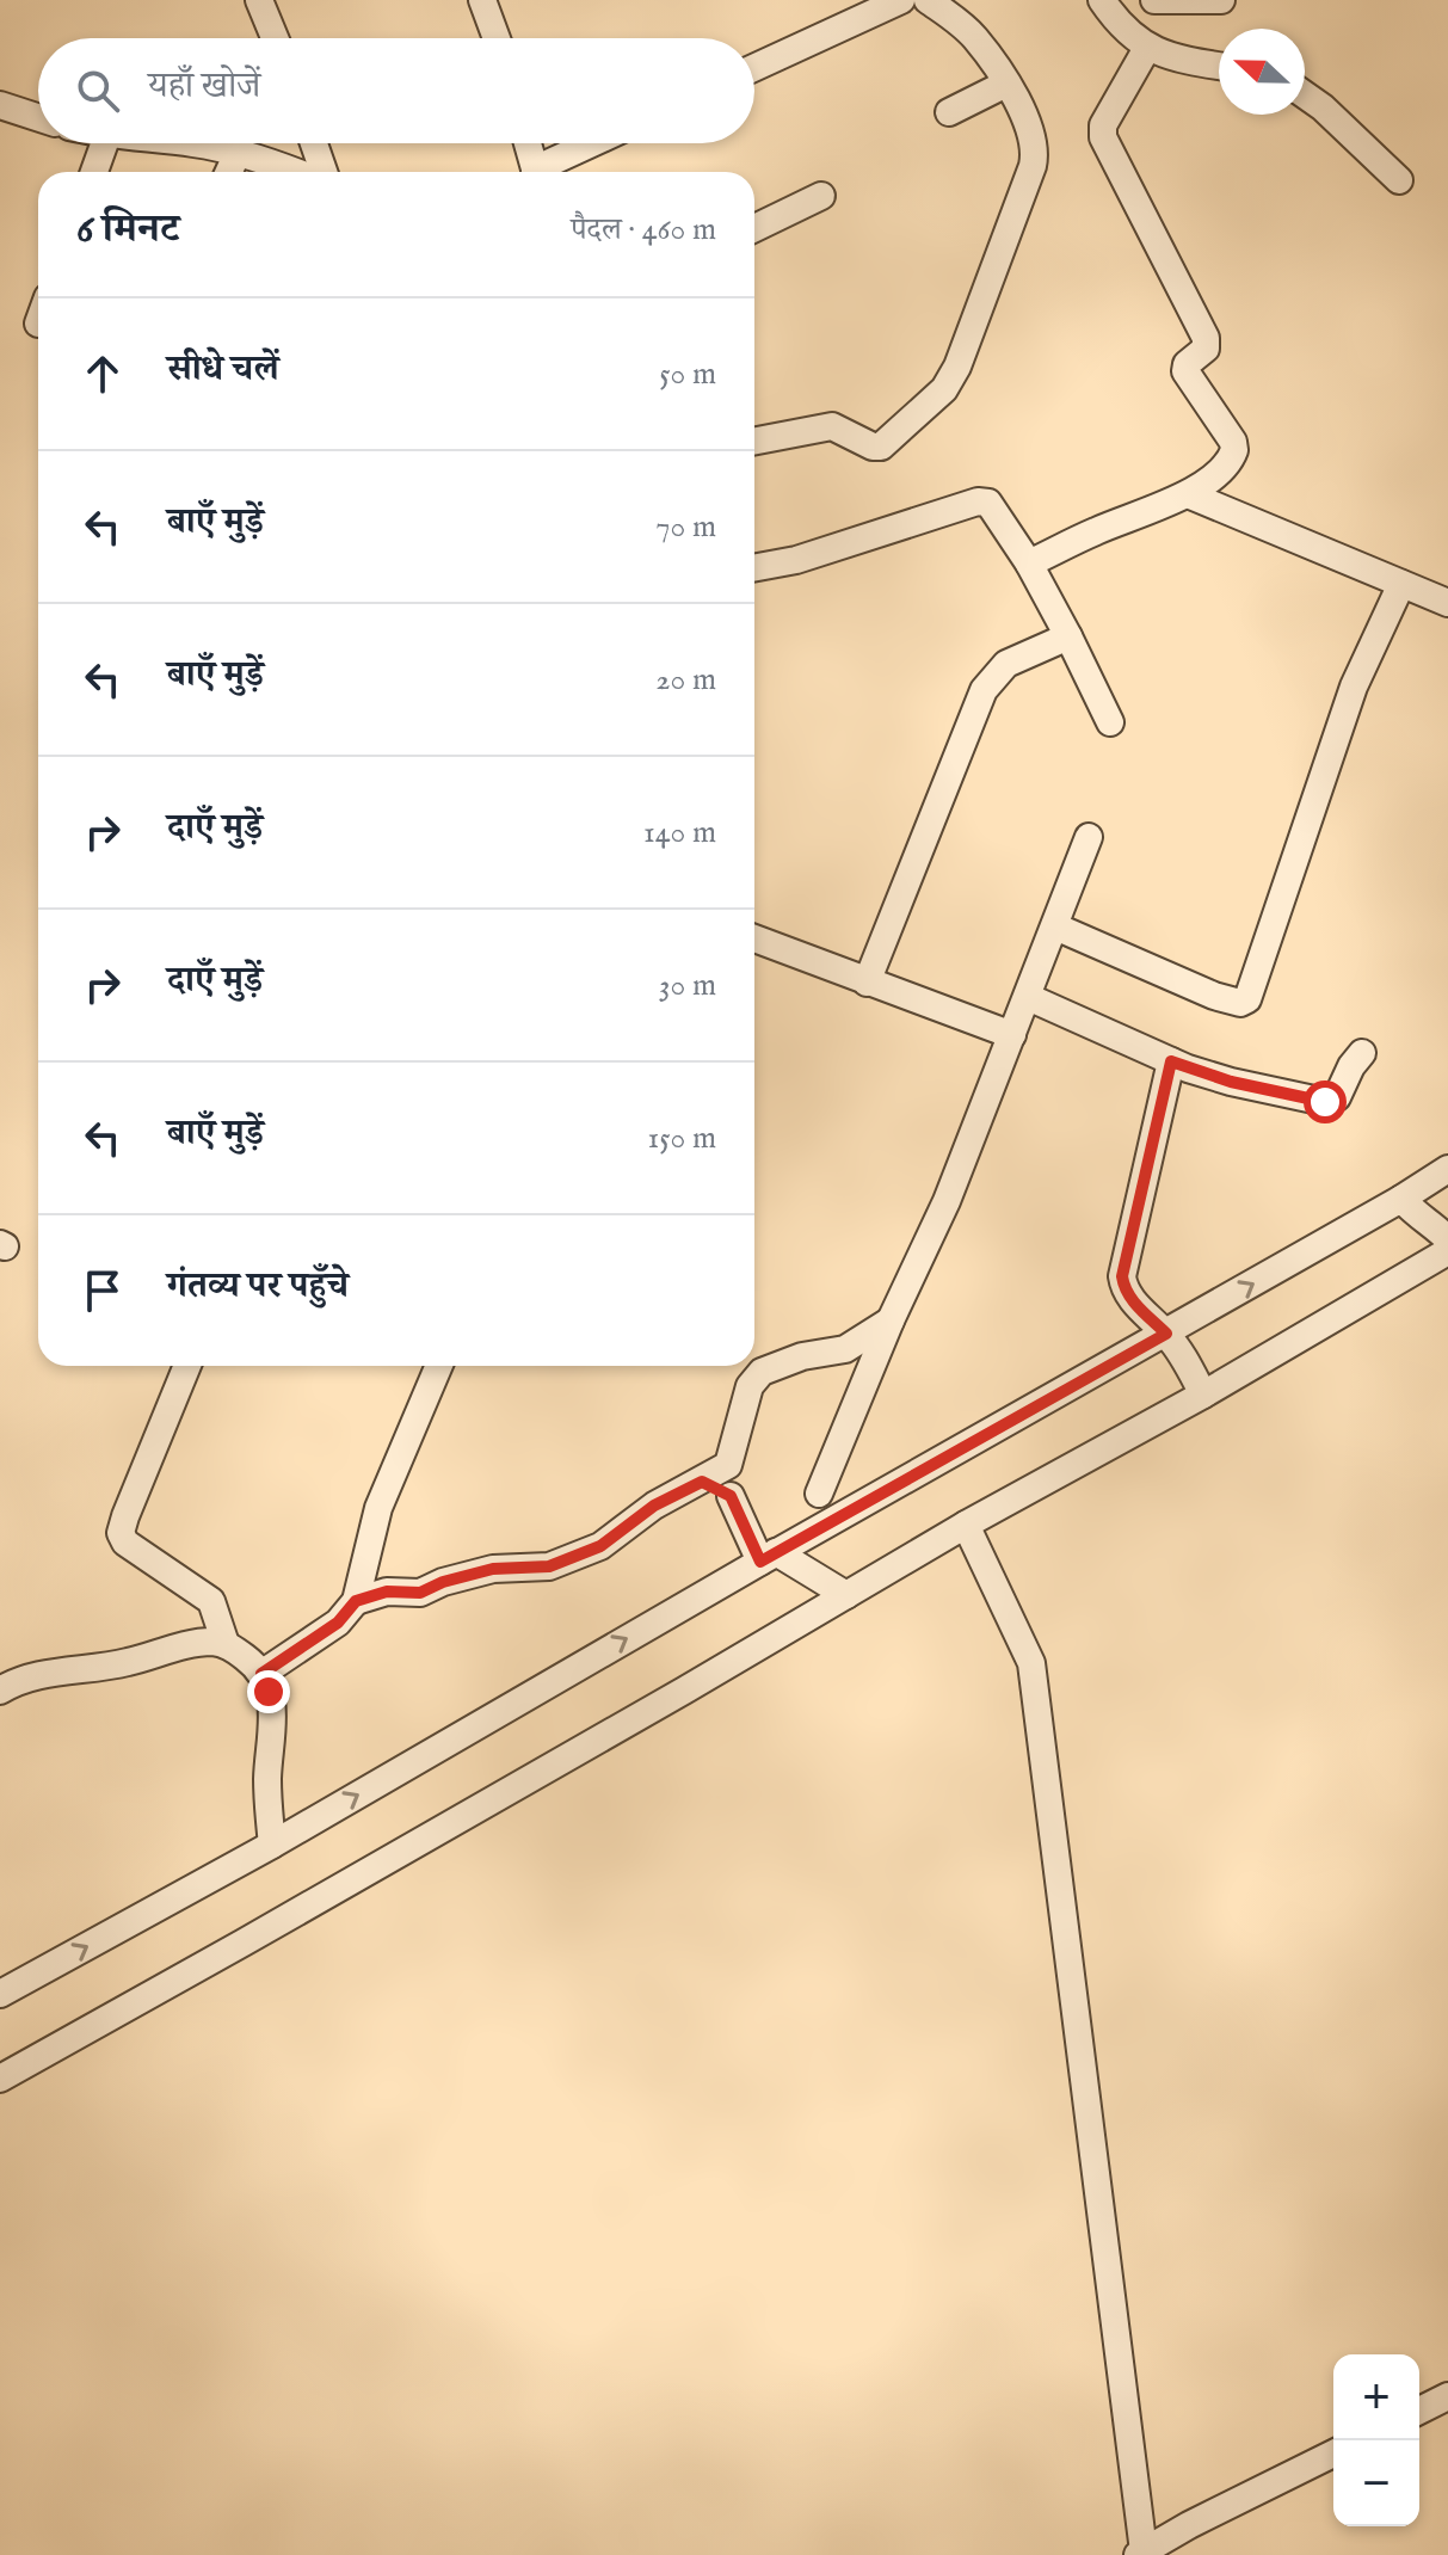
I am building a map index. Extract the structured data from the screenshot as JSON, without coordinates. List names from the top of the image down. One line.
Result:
{"north":"left","page":{"search":"यहाँ खोजें","heading":["6 मिनट","पैदल · 460 m"],"list":[["सीधे चलें","50 m"],["बाएँ मुड़ें","70 m"],["बाएँ मुड़ें","20 m"],["दाएँ मुड़ें","140 m"],["दाएँ मुड़ें","30 m"],["बाएँ मुड़ें","150 m"],"गंतव्य पर पहुँचे"],"map_buttons":["+","−"]}}
